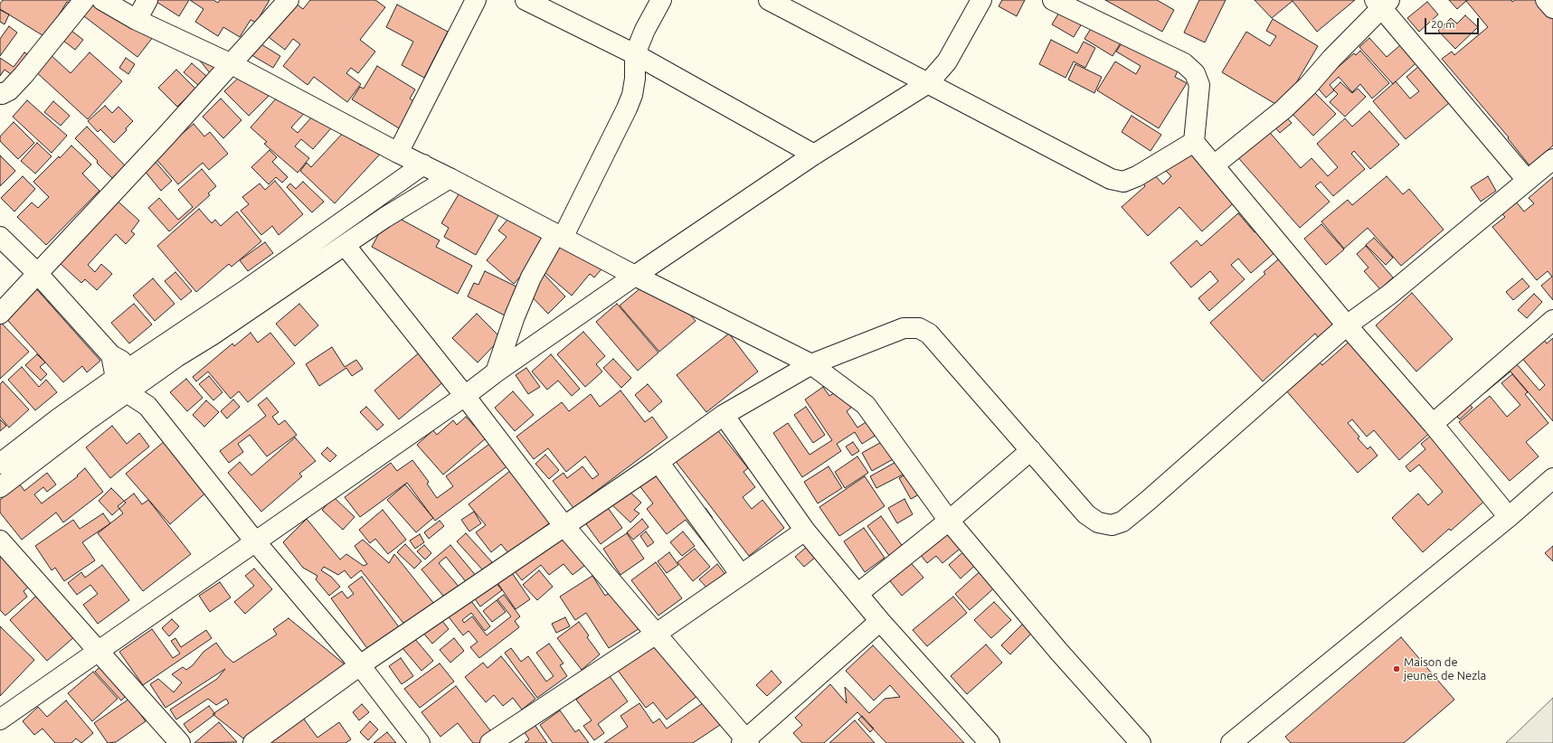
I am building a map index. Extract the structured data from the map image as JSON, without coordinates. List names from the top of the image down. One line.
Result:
{"places":["Maison de jeunes de Nezla"],"scale_bar":"20 m"}
